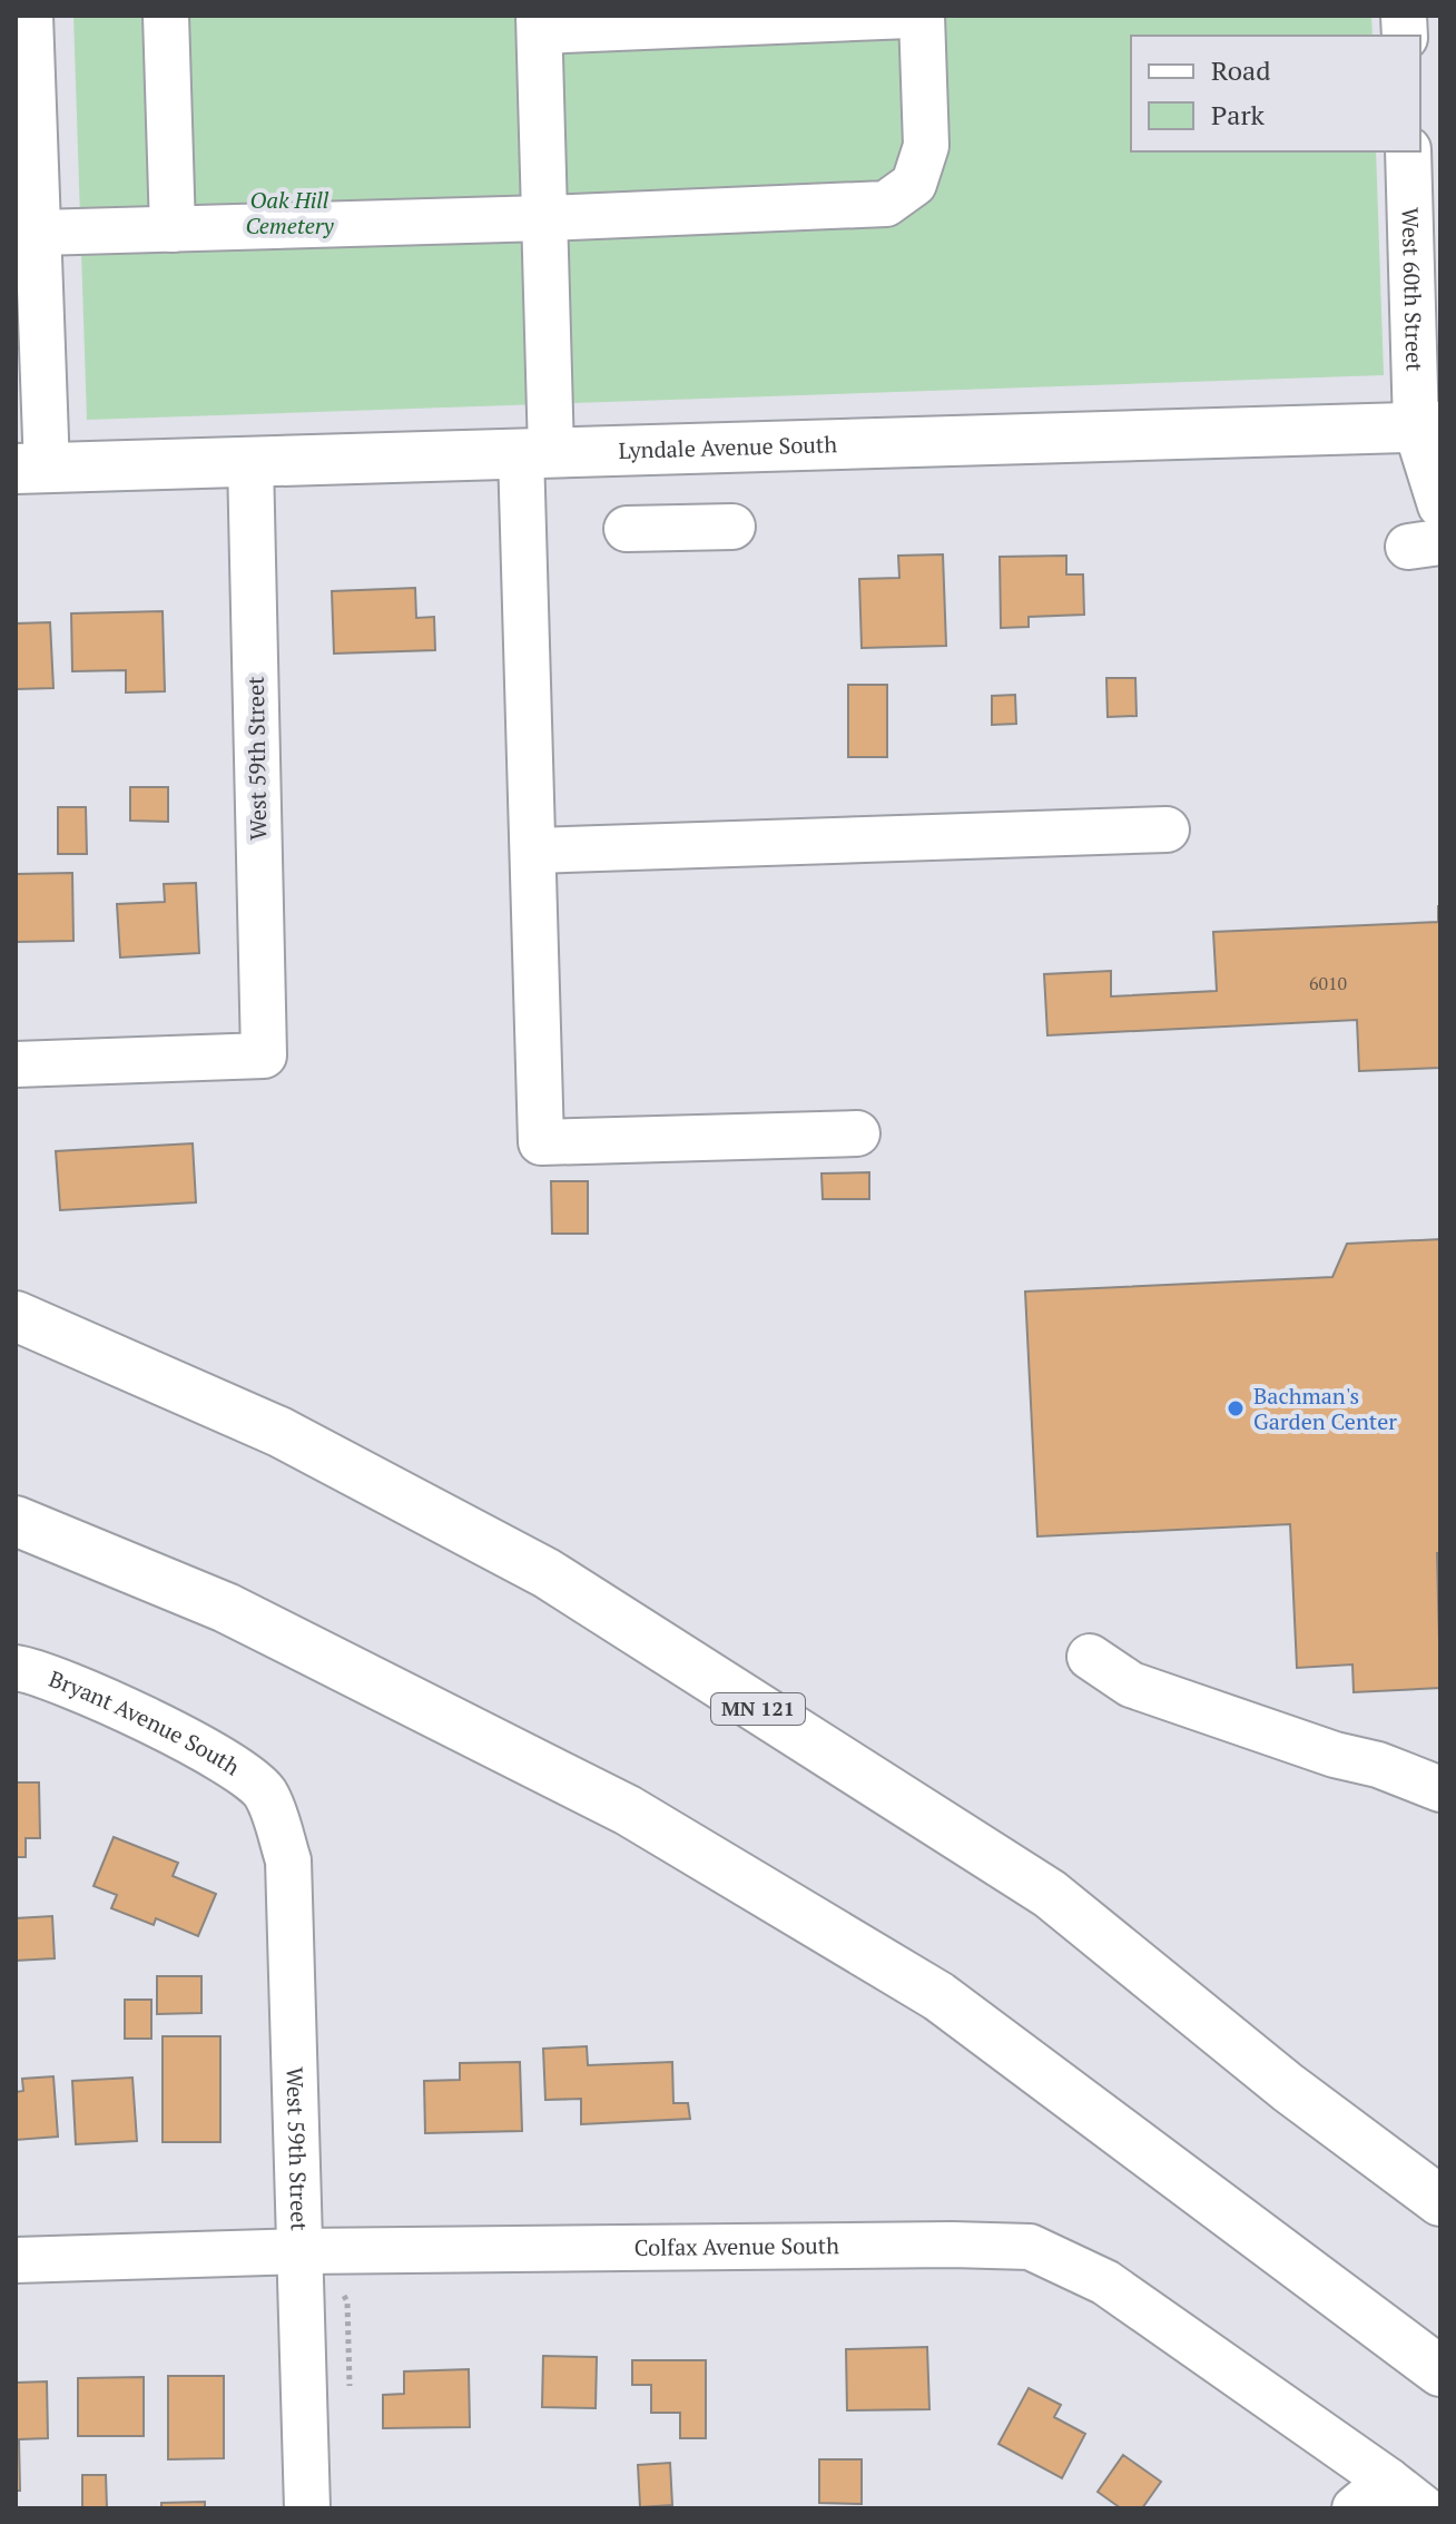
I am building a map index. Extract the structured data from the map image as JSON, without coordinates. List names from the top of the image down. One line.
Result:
{"streets":{"main road":["Lyndale Avenue South","MN 121"],"street":["West 60th Street","West 59th Street","Bryant Avenue South","Colfax Avenue South"]},"crossings":[["West 60th Street","Lyndale Avenue South"],["Lyndale Avenue South","West 59th Street"],["West 59th Street","Bryant Avenue South"],["West 59th Street","Colfax Avenue South"]],"parks":["Oak Hill Cemetery"],"places":["Bachman's Garden Center"],"house_numbers":["6010"],"legend":["Road","Park"]}
